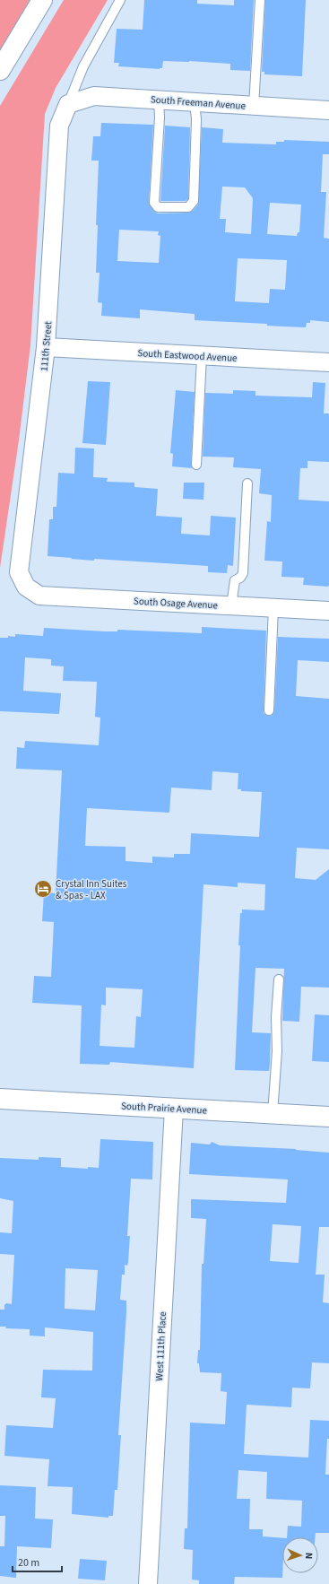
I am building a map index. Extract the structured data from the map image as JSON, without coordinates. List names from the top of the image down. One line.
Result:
{"streets":{"main road":["South Prairie Avenue"],"street":["South Freeman Avenue","111th Street","South Eastwood Avenue","South Osage Avenue","West 111th Place"]},"crossings":[["South Freeman Avenue","111th Street"],["111th Street","South Eastwood Avenue"],["111th Street","South Osage Avenue"],["South Prairie Avenue","West 111th Place"]],"places":{"hotel":["Crystal Inn Suites & Spas - LAX"]},"scale_bar":"20 m","north":"right"}
